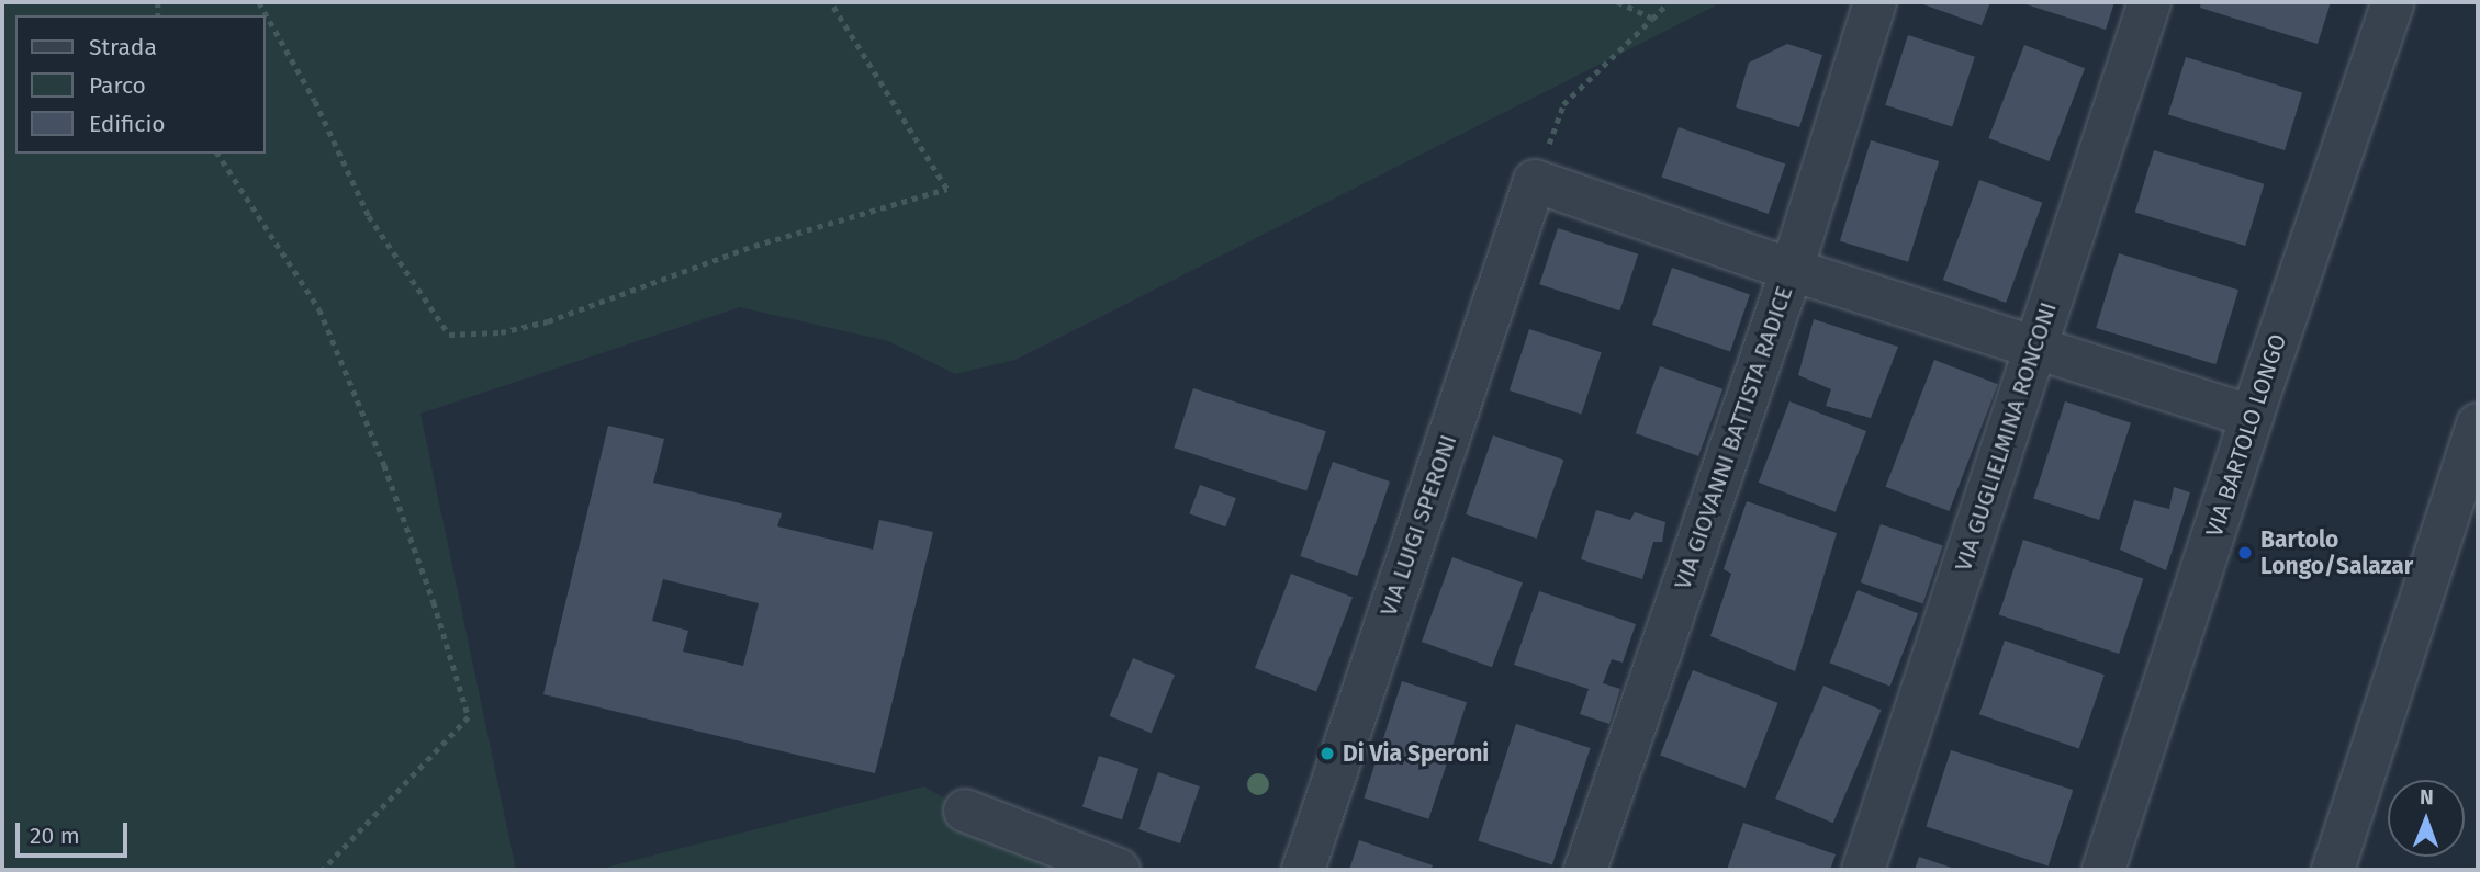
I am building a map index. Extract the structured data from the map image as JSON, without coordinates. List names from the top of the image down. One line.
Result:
{"streets":{"street":["VIA BARTOLO LONGO","VIA GUGLIELMINA RONCONI","VIA GIOVANNI BATTISTA RADICE","VIA LUIGI SPERONI"]},"places":["Bartolo Longo/Salazar","Di Via Speroni"],"legend":["Strada","Parco","Edificio"],"scale_bar":"20 m","north":"top"}
